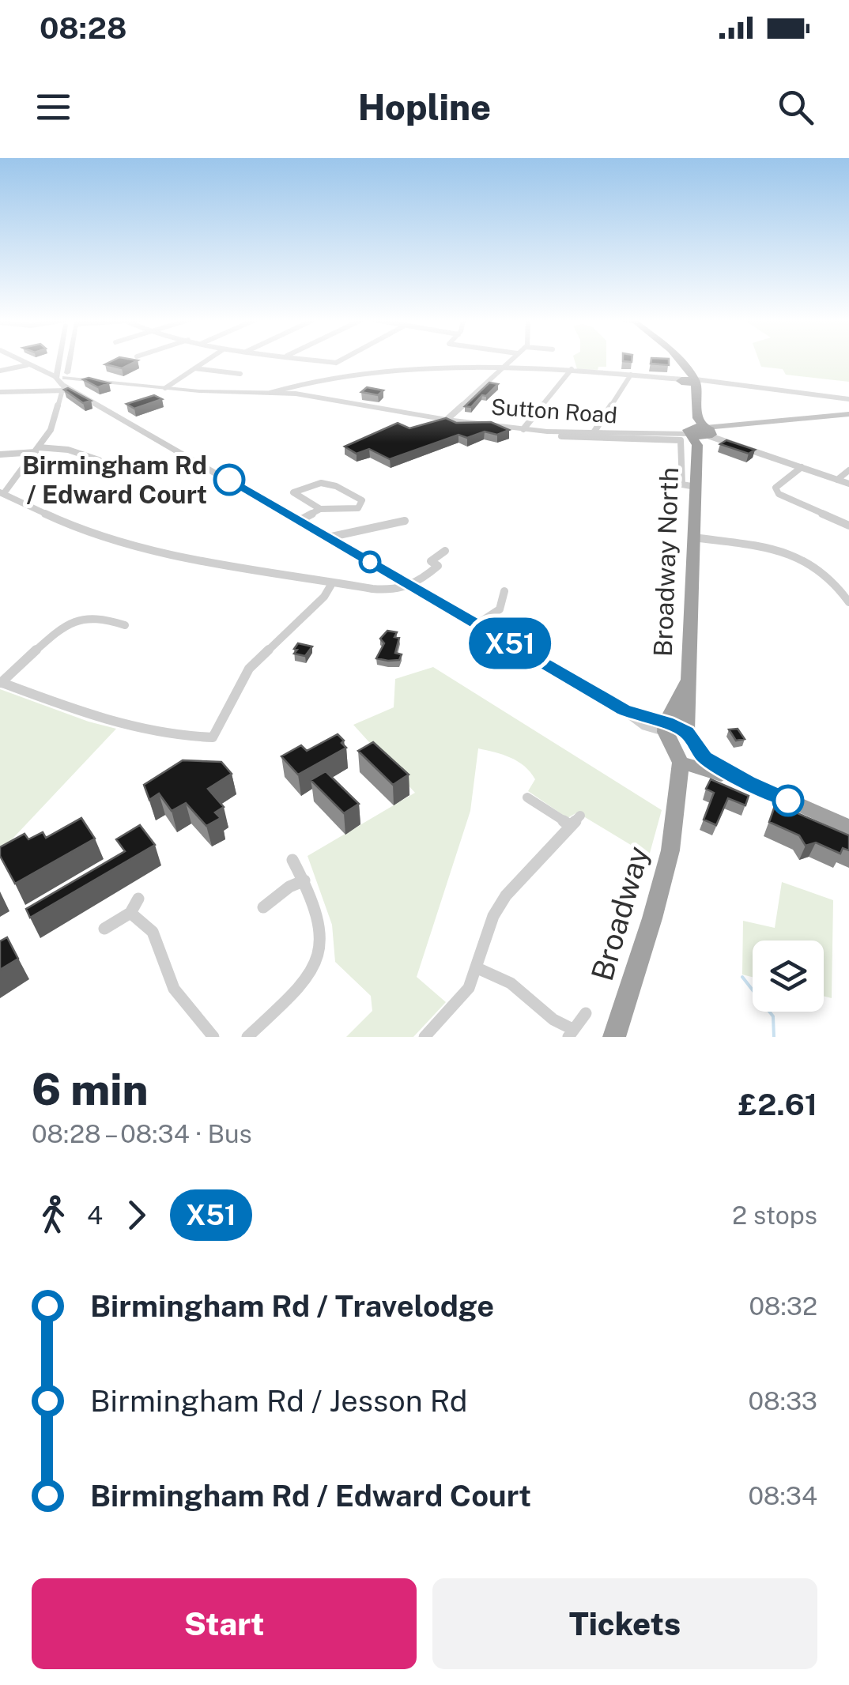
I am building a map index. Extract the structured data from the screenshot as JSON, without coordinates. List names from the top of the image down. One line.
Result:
{"streets":{"highway":["Broadway North","Broadway"],"street":["Sutton Road"]},"crossings":[["Sutton Road","Broadway North"]],"places":["Birmingham Rd / Edward Court"],"lines":["bus line X51"],"page":{"status":"08:28","header":"Hopline","on_map":"X51","heading":["6 min","08:28 – 08:34 · Bus","£2.61"],"legs":["4","X51","2 stops"],"list":[{"name":"Birmingham Rd / Travelodge","value":"08:32"},{"name":"Birmingham Rd / Jesson Rd","value":"08:33"},{"name":"Birmingham Rd / Edward Court","value":"08:34"}],"buttons":["Start","Tickets"]}}
